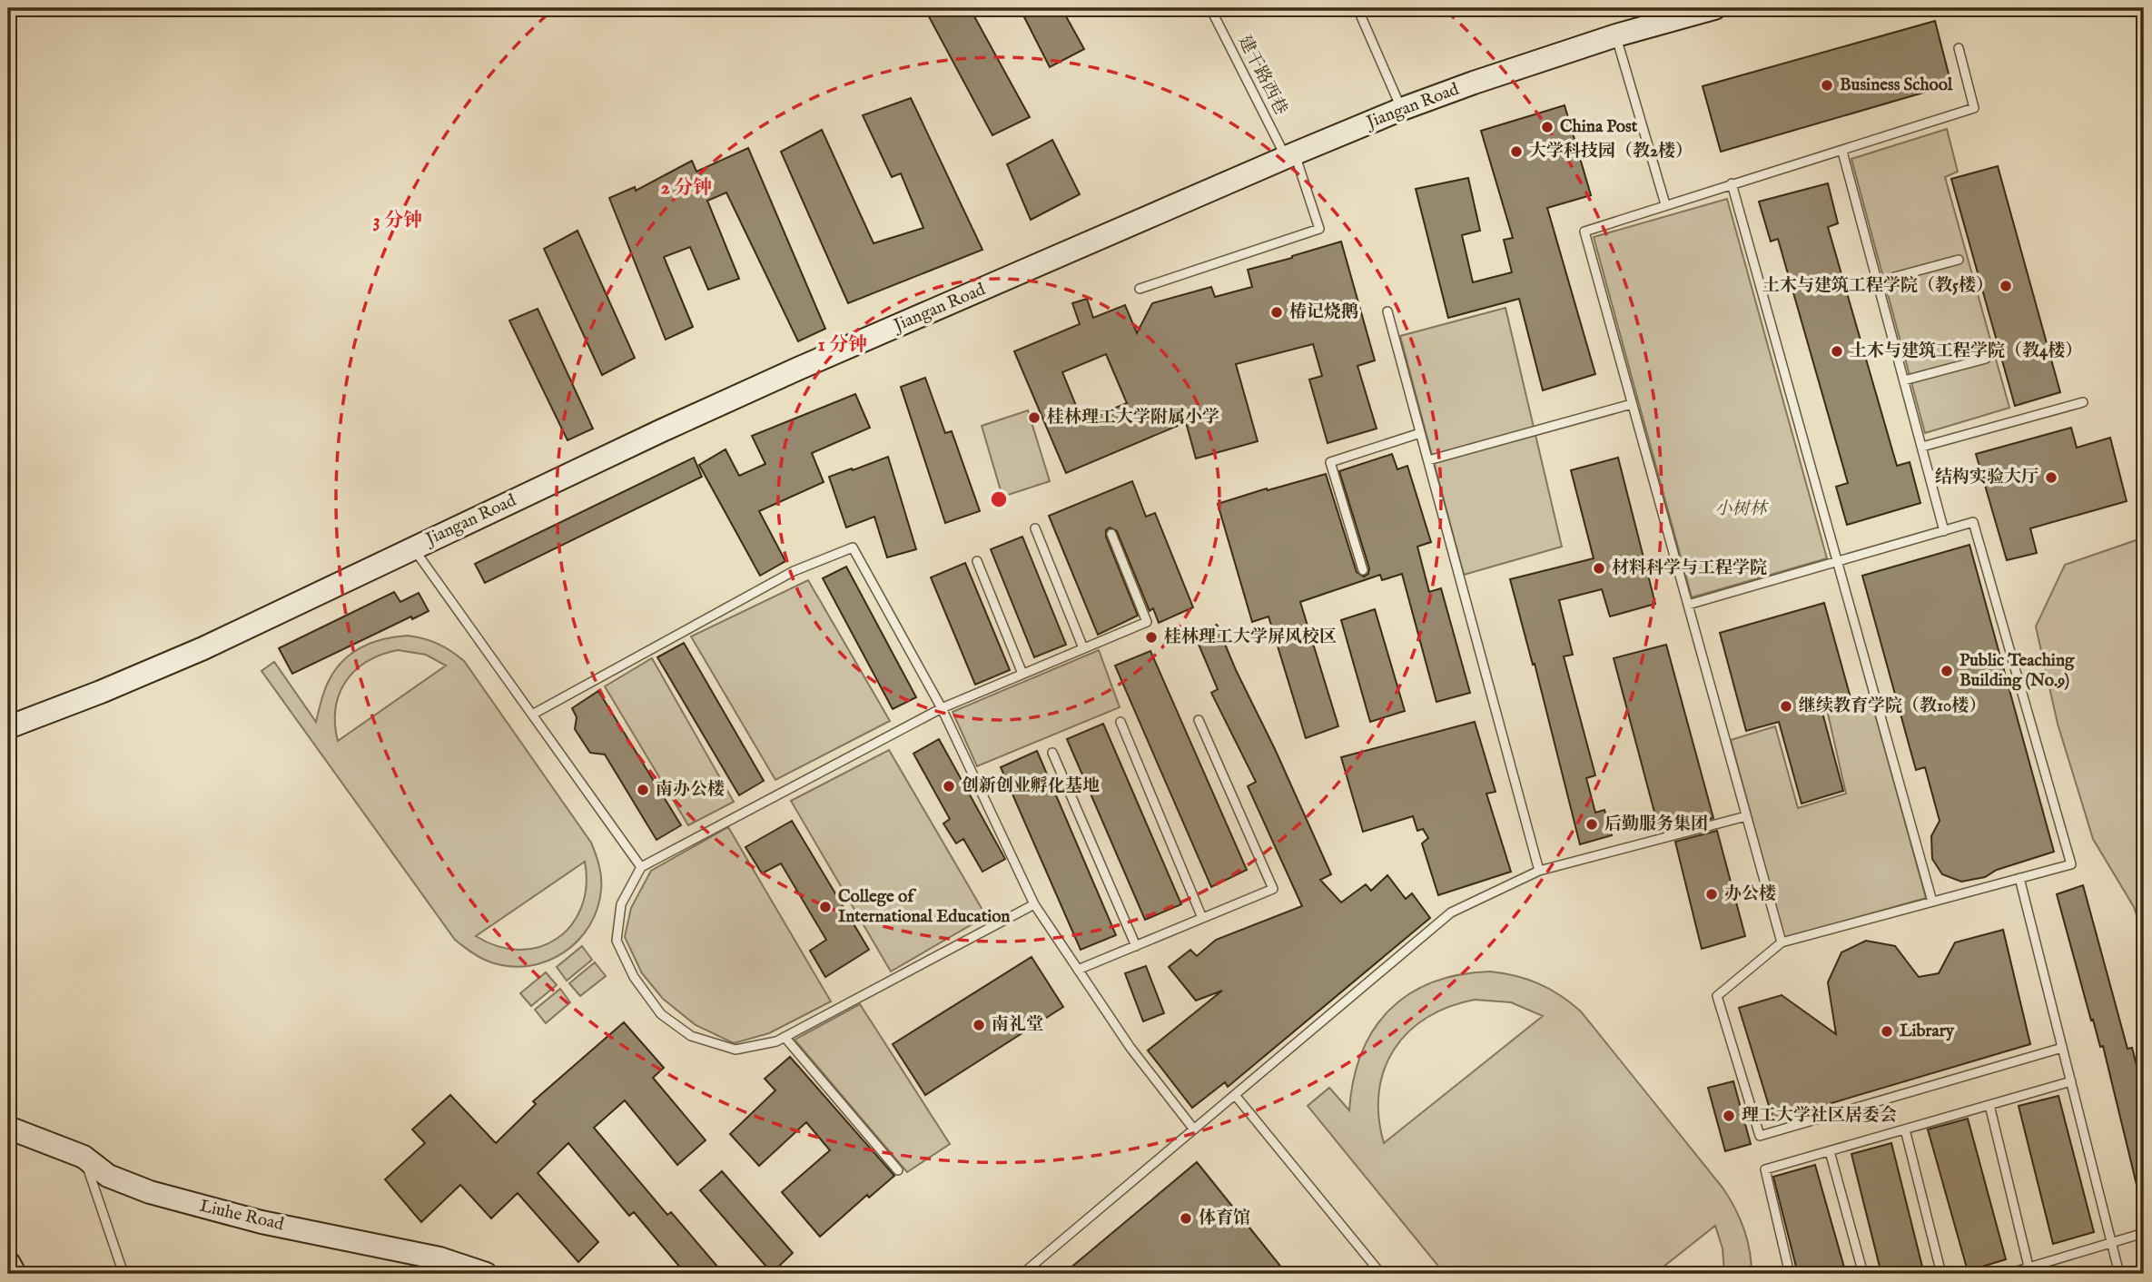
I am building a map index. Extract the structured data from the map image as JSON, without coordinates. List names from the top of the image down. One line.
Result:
{"streets":{"main road":["Jiangan Road","Liuhe Road"],"lane":["建干路西巷"]},"crossings":[["建干路西巷","Jiangan Road"]],"parks":["小树林"],"places":["Business School","China Post","大学科技园（教2楼）","土木与建筑工程学院（教5楼）","椿记烧鹅","土木与建筑工程学院（教4楼）","桂林理工大学附属小学","结构实验大厅","材料科学与工程学院","桂林理工大学屏风校区","Public Teaching Building (No.9)","继续教育学院（教10楼）","创新创业孵化基地","南办公楼","后勤服务集团","办公楼","College of International Education","南礼堂","Library","理工大学社区居委会","体育馆"],"rings":["2 分钟","3 分钟","1 分钟"]}
